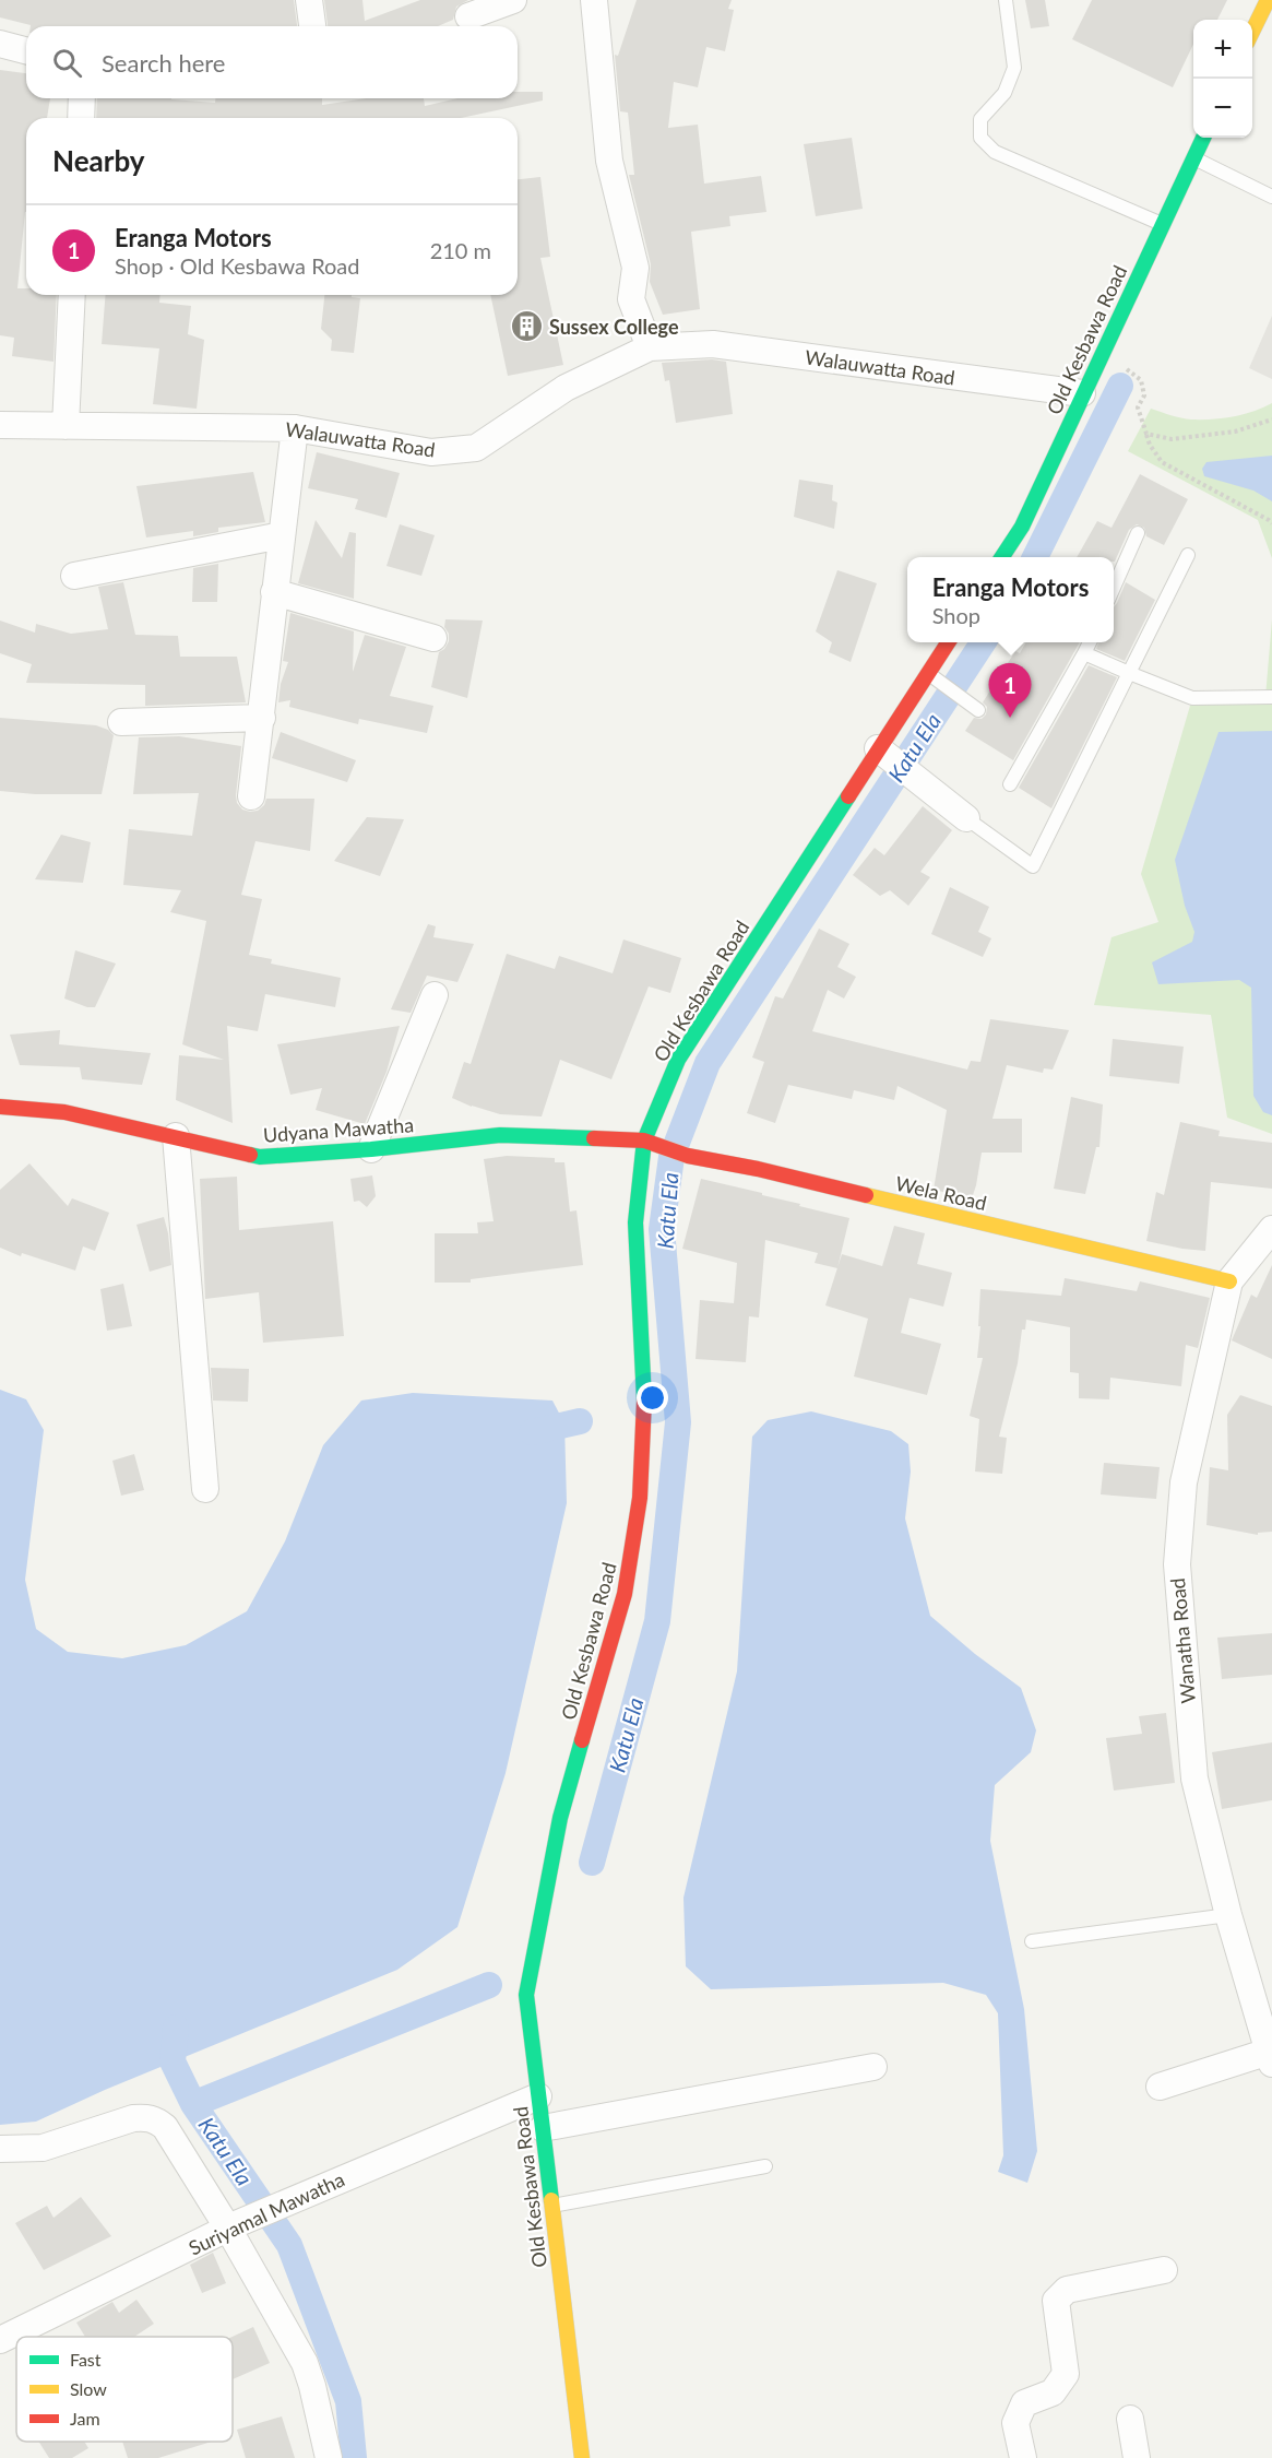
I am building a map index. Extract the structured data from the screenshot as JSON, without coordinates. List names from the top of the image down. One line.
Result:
{"streets":{"main road":["Old Kesbawa Road","Udyana Mawatha","Wela Road"],"street":["Walauwatta Road","Wanatha Road","Suriyamal Mawatha"]},"crossings":[["Old Kesbawa Road","Walauwatta Road"],["Old Kesbawa Road","Udyana Mawatha"],["Old Kesbawa Road","Wela Road"],["Old Kesbawa Road","Suriyamal Mawatha"],["Udyana Mawatha","Wela Road"],["Wela Road","Wanatha Road"]],"water":["Katu Ela"],"places":{"building":["Sussex College"]},"legend":["Fast","Slow","Jam"],"page":{"map_buttons":["+","−"],"search":"Search here","heading":"Nearby","list":[{"mark":"1","name":"Eranga Motors","note":"Shop · Old Kesbawa Road","value":"210 m"}],"popup":["Eranga Motors","Shop"],"pins":"1"}}
